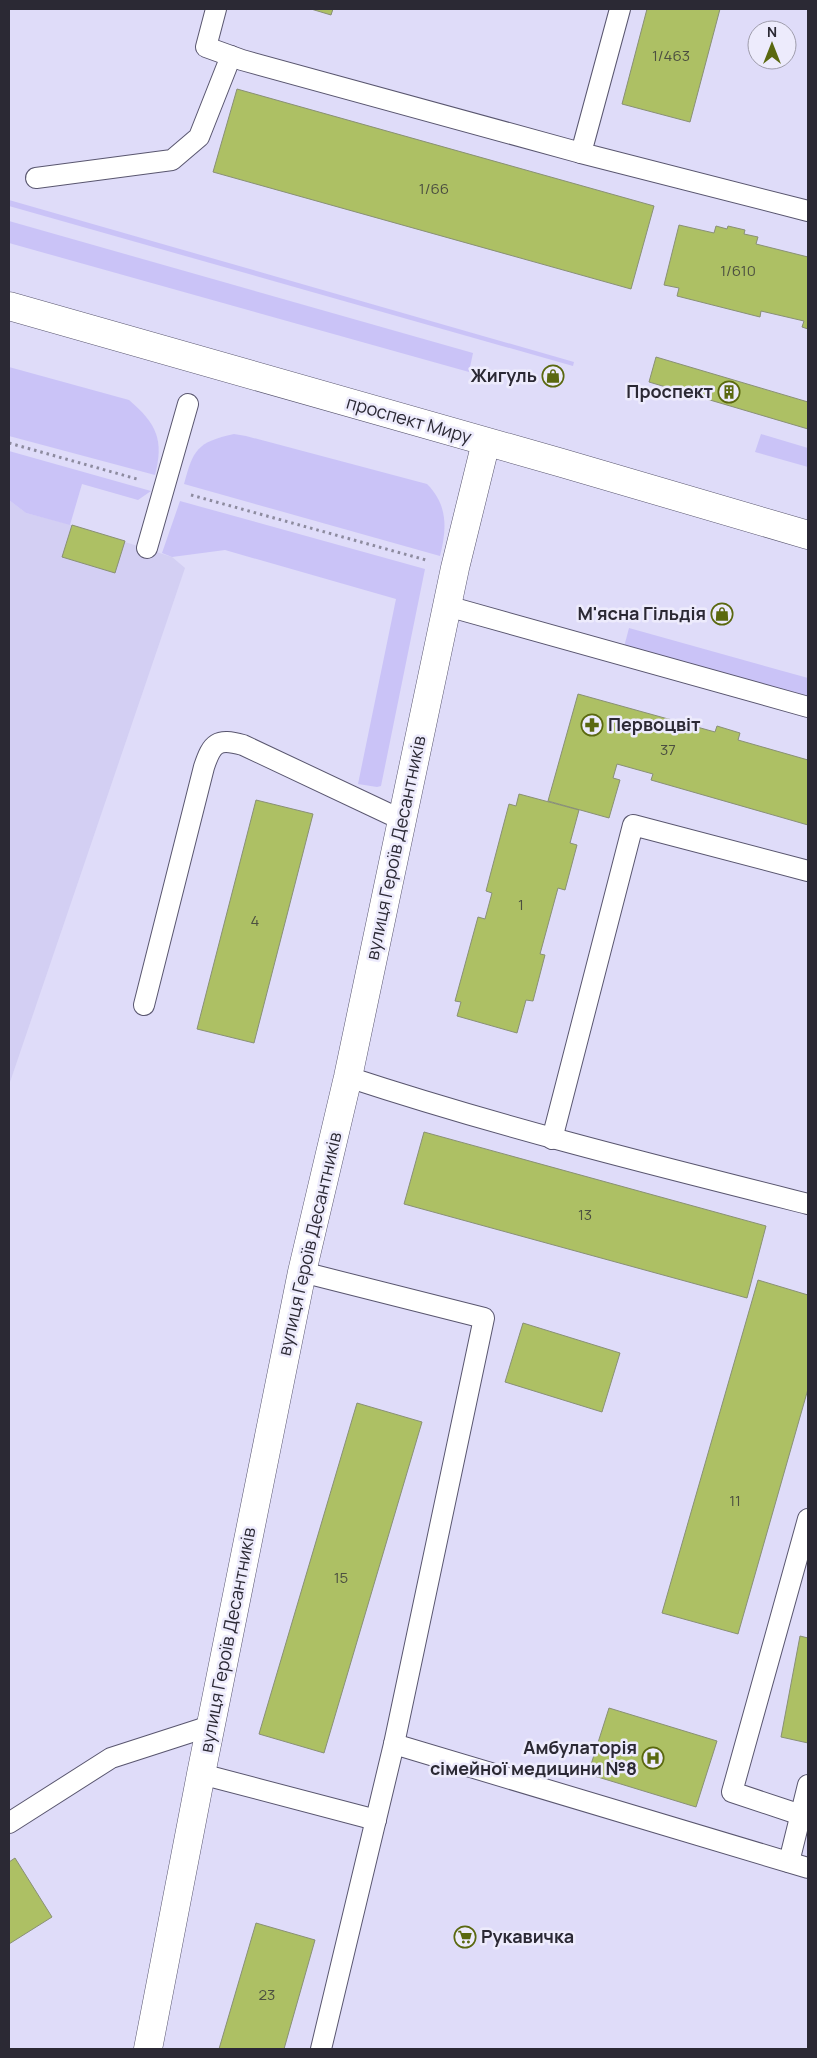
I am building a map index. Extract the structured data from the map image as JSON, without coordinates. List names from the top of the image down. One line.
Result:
{"streets":{"street":["проспект Миру","вулиця Героїв Десантників"]},"crossings":[["проспект Миру","вулиця Героїв Десантників"]],"places":{"shop":["Жигуль","М'ясна Гільдія"],"building":["Проспект"],"pharmacy":["Первоцвіт"],"hospital":["Амбулаторія сімейної медицини №8"],"supermarket":["Рукавичка"]},"house_numbers":["1/463","1/66","1/610","37","1","4","13","11","15","23"],"north":"top"}
